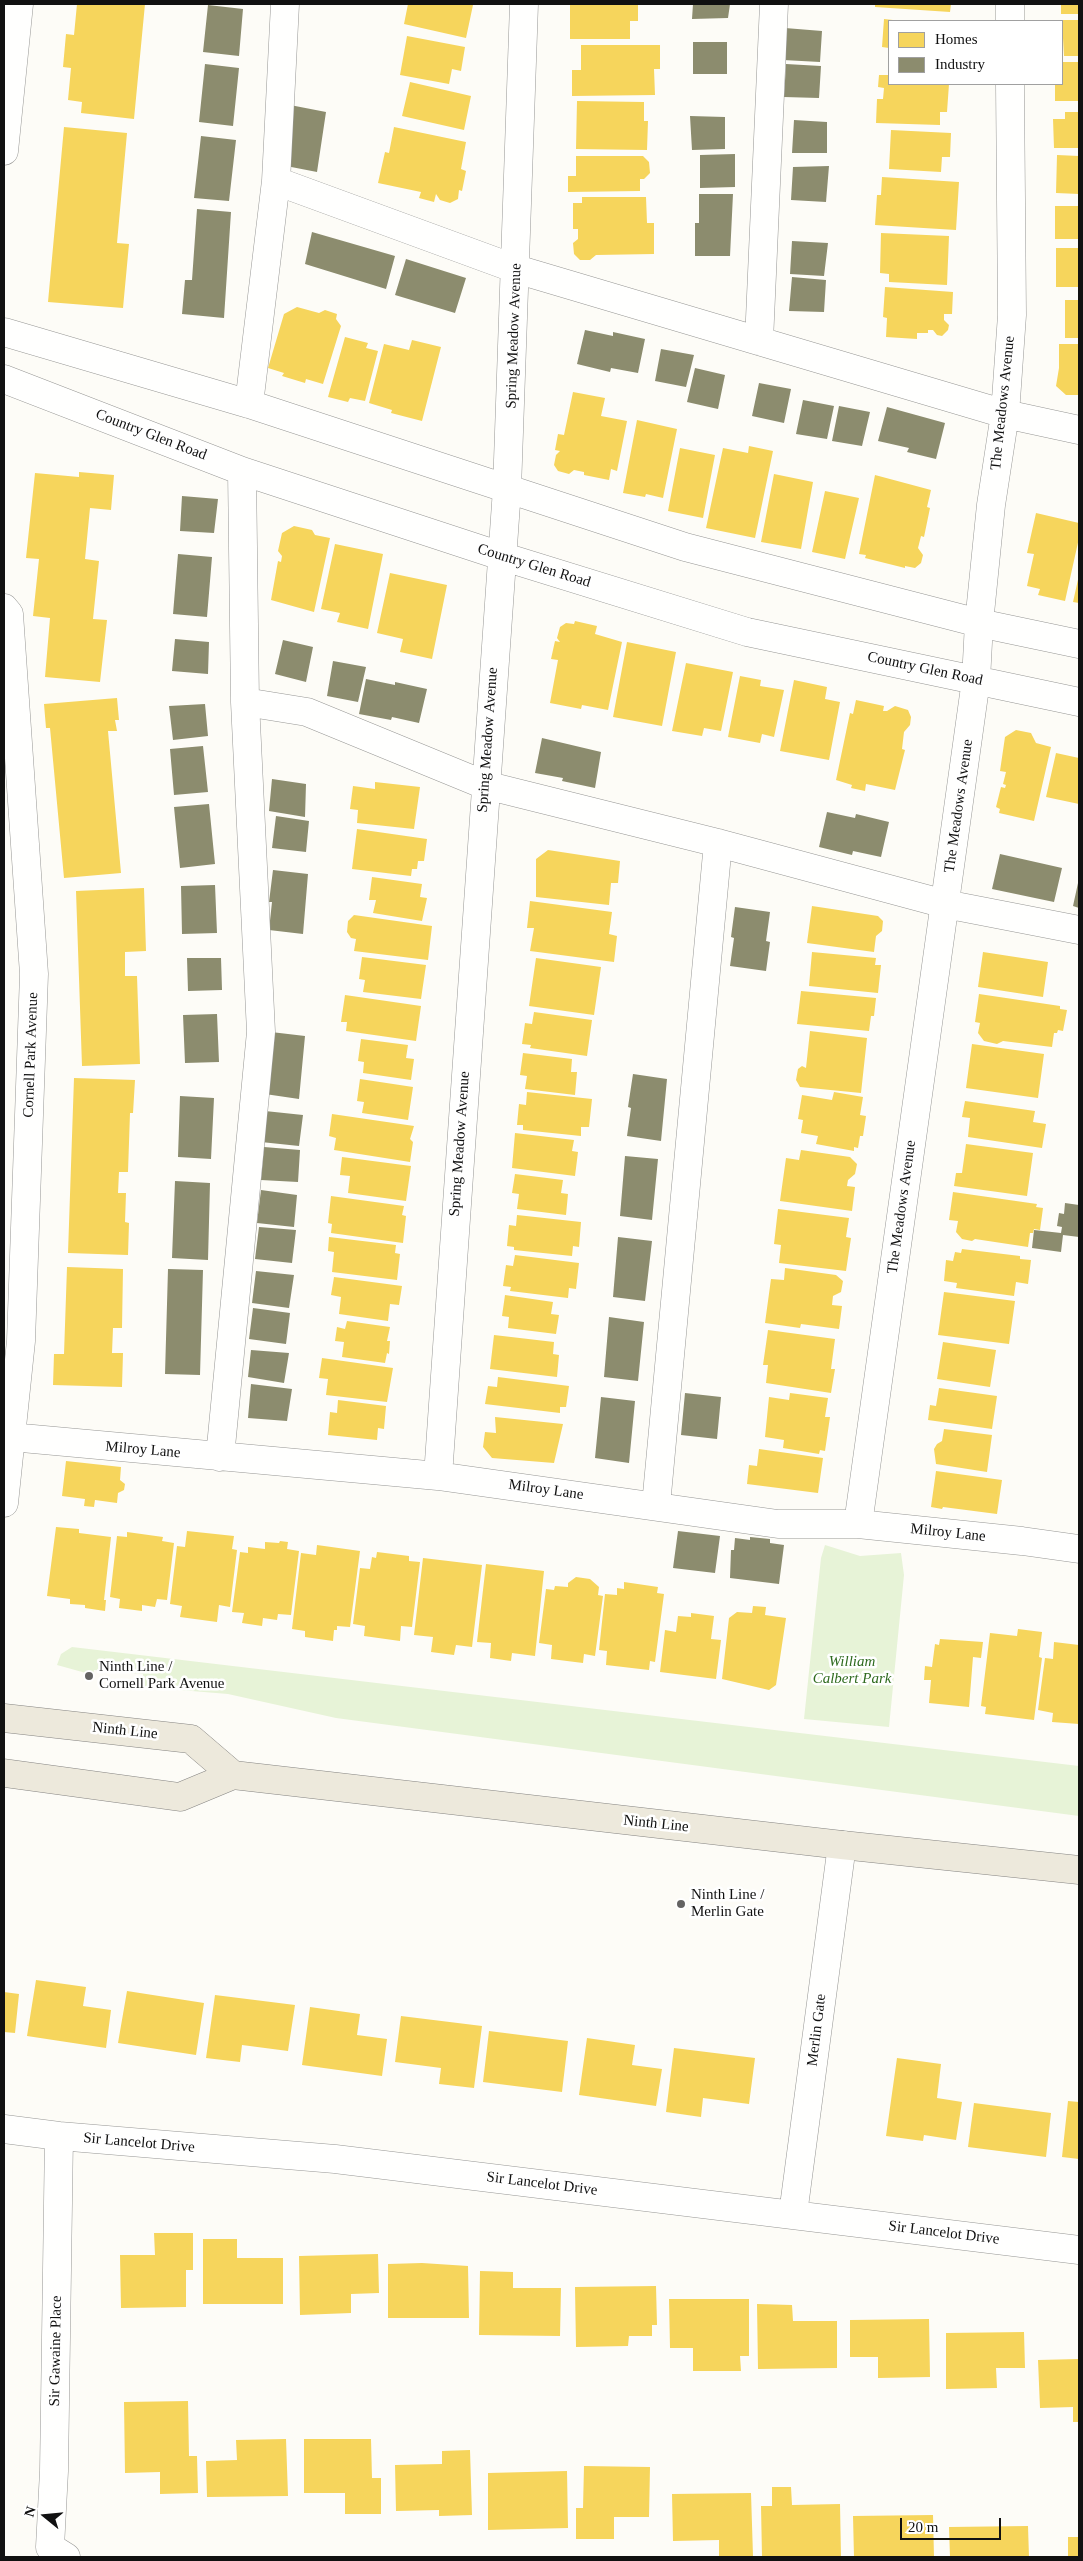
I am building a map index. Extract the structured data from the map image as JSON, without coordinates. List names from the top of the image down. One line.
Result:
{"streets":{"main road":["Ninth Line"],"street":["Spring Meadow Avenue","The Meadows Avenue","Country Glen Road","Cornell Park Avenue","Milroy Lane","Merlin Gate","Sir Lancelot Drive","Sir Gawaine Place"]},"crossings":[["Spring Meadow Avenue","Country Glen Road"],["Spring Meadow Avenue","Milroy Lane"],["The Meadows Avenue","Country Glen Road"],["The Meadows Avenue","Milroy Lane"],["Cornell Park Avenue","Milroy Lane"],["Ninth Line","Merlin Gate"],["Merlin Gate","Sir Lancelot Drive"],["Sir Lancelot Drive","Sir Gawaine Place"]],"parks":["William Calbert Park"],"places":["Ninth Line / Cornell Park Avenue","Ninth Line / Merlin Gate"],"legend":["Homes","Industry"],"scale_bar":"20 m","north":"left"}
